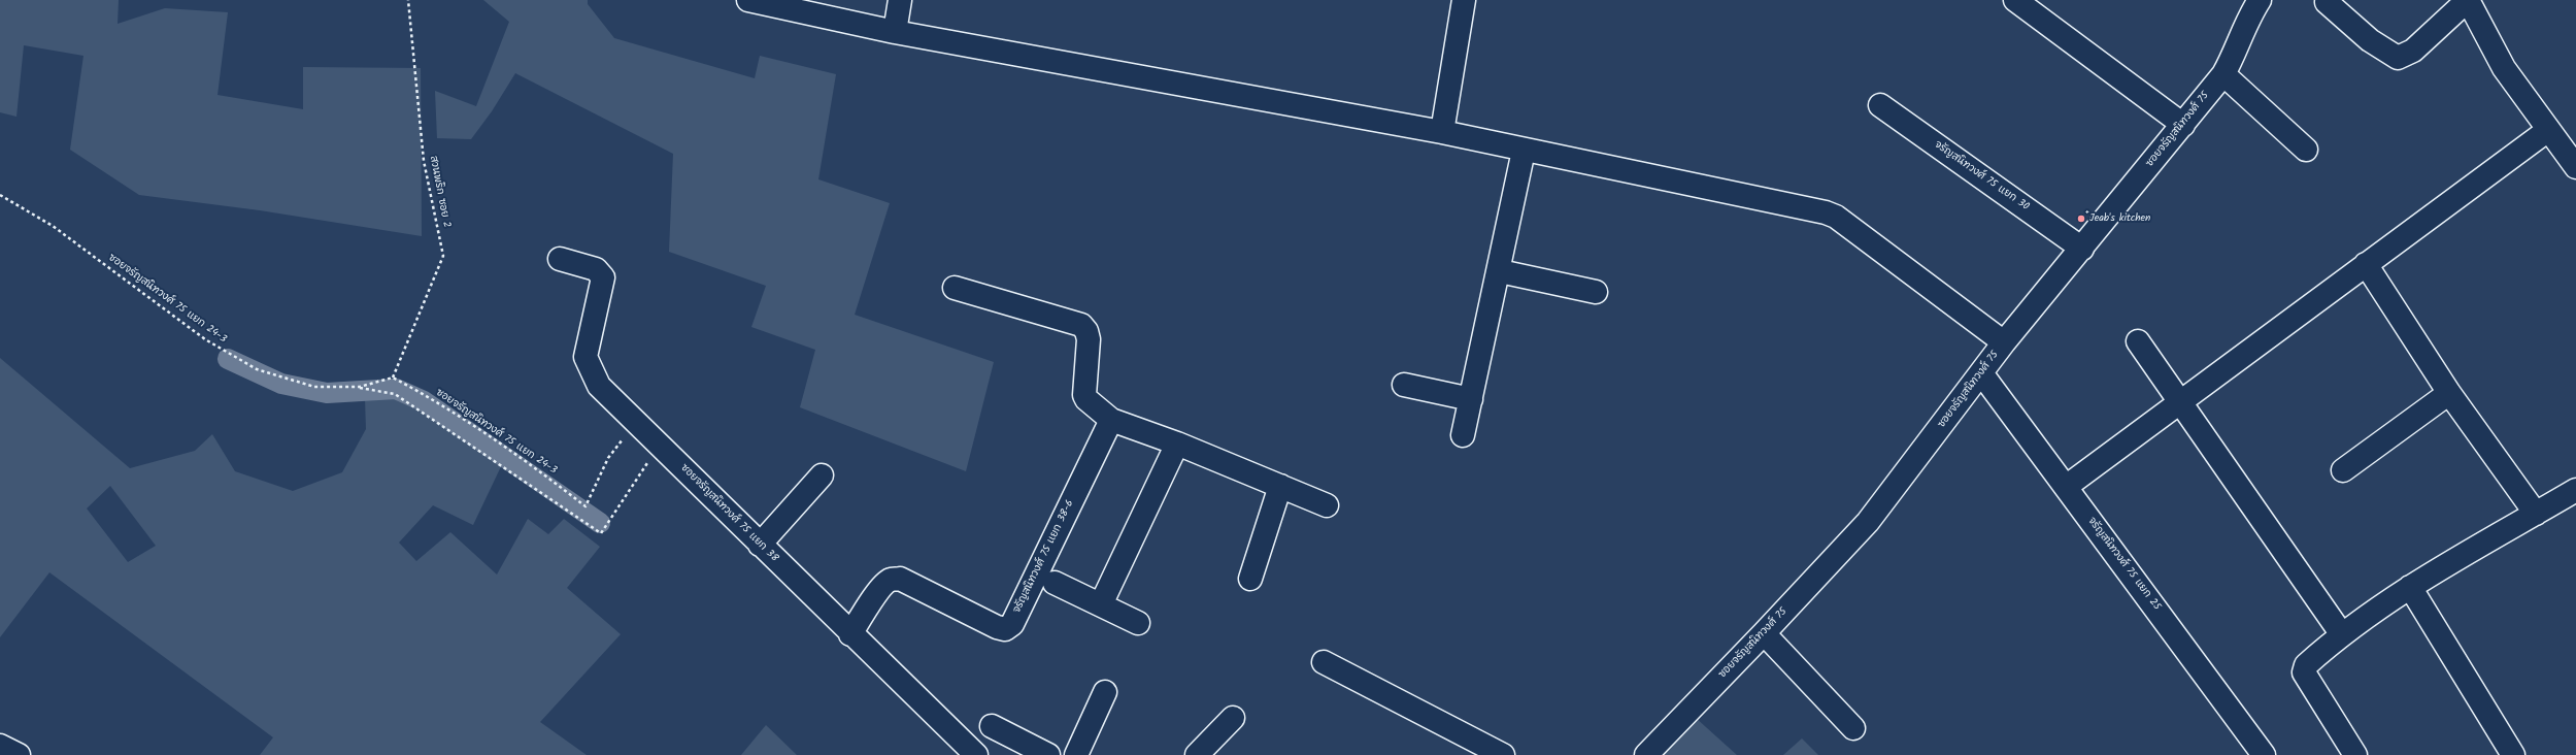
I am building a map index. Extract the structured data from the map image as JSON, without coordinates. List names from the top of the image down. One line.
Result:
{"streets":{"street":["ซอยจรัญสนิทวงศ์ 75","จรัญสนิทวงศ์ 75 แยก 30","ซอยจรัญสนิทวงศ์ 75 แยก 38","จรัญสนิทวงศ์ 75 แยก 38-6","จรัญสนิทวงศ์ 75 แยก 25"],"path":["สวนพริก ซอย 2","ซอยจรัญสนิทวงศ์ 75 แยก 24-3"]},"crossings":[["ซอยจรัญสนิทวงศ์ 75","จรัญสนิทวงศ์ 75 แยก 30"],["ซอยจรัญสนิทวงศ์ 75","จรัญสนิทวงศ์ 75 แยก 25"],["สวนพริก ซอย 2","ซอยจรัญสนิทวงศ์ 75 แยก 24-3"],["ซอยจรัญสนิทวงศ์ 75 แยก 38","จรัญสนิทวงศ์ 75 แยก 38-6"]],"places":["๋Jeab's kitchen"]}
